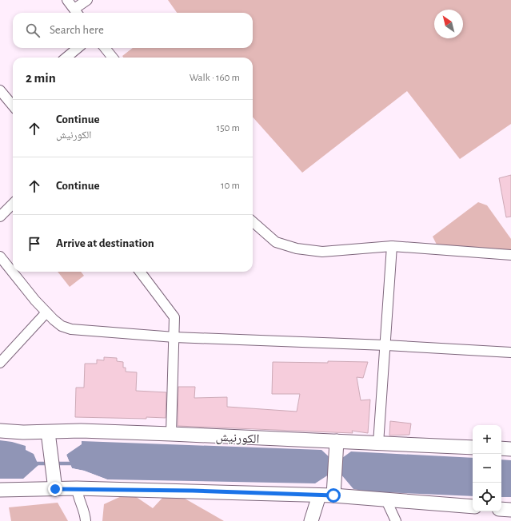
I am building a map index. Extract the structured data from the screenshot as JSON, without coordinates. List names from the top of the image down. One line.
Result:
{"streets":{"main road":["الكورنيش"]},"north":"top left","page":{"search":"Search here","heading":["2 min","Walk · 160 m"],"list":[["Continue","الكورنيش","150 m"],["Continue","10 m"],"Arrive at destination"],"map_buttons":["+","−"]}}
